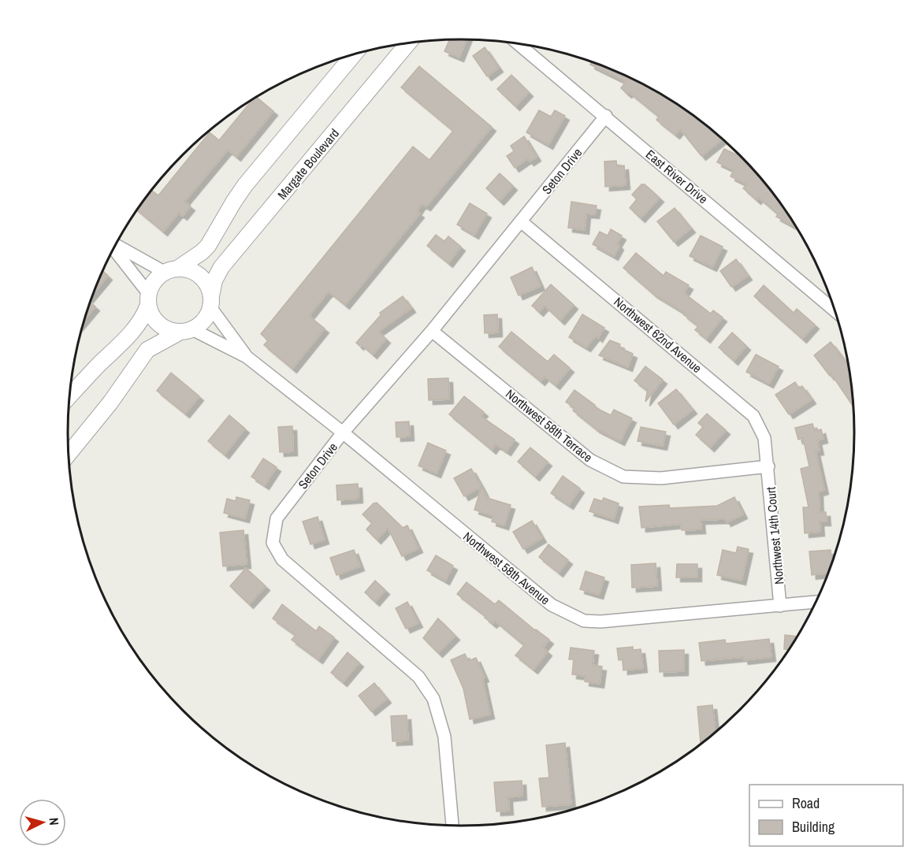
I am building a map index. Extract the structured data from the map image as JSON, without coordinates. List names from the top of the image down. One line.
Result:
{"streets":{"street":["Margate Boulevard","Seton Drive","East River Drive","Northwest 62nd Avenue","Northwest 58th Terrace","Northwest 14th Court","Northwest 58th Avenue"]},"crossings":[["Margate Boulevard","Northwest 58th Avenue"],["Seton Drive","East River Drive"],["Seton Drive","Northwest 62nd Avenue"],["Seton Drive","Northwest 58th Terrace"],["Seton Drive","Northwest 58th Avenue"],["Northwest 62nd Avenue","Northwest 58th Terrace"],["Northwest 62nd Avenue","Northwest 14th Court"],["Northwest 58th Terrace","Northwest 14th Court"],["Northwest 14th Court","Northwest 58th Avenue"]],"legend":["Road","Building"],"north":"right"}
